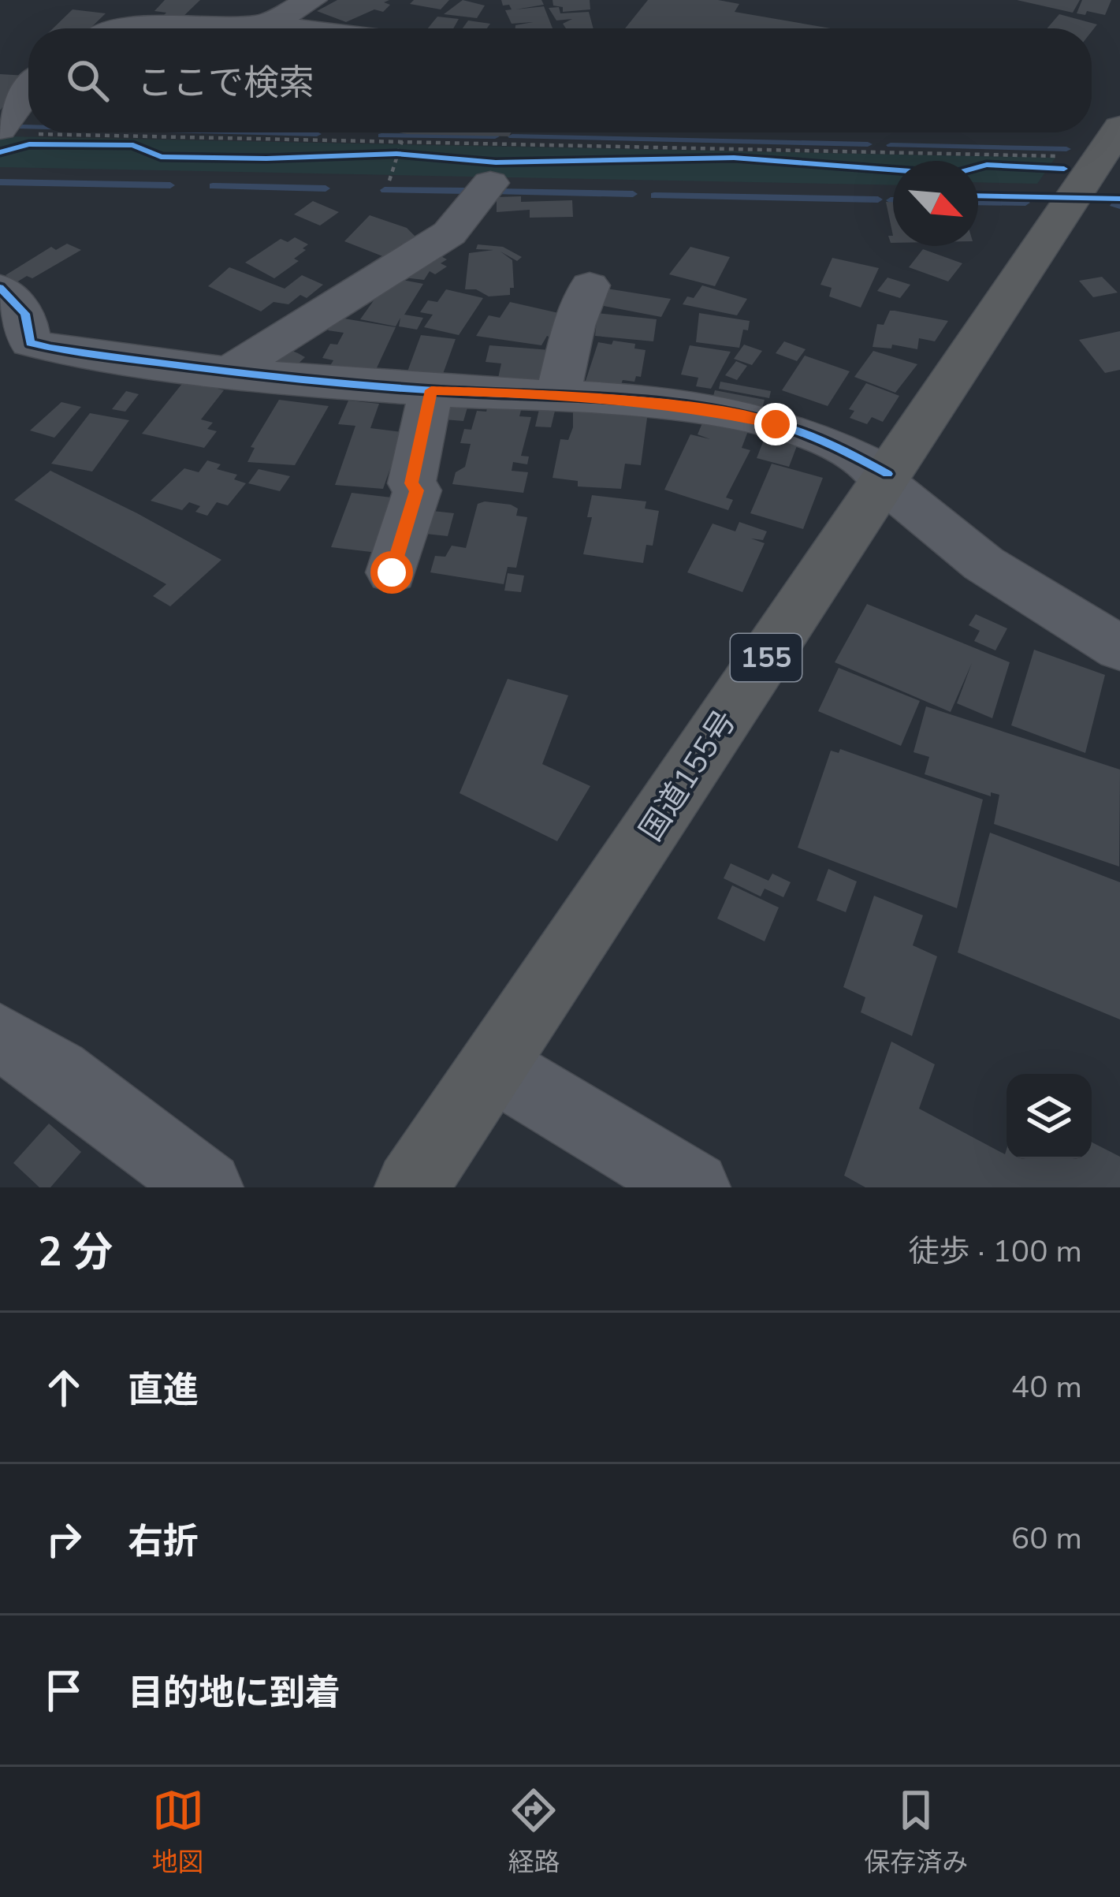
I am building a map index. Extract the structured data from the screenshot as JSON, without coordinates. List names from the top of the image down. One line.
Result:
{"streets":{"highway":["155","国道155号"]},"north":"bottom right","page":{"search":"ここで検索","heading":["2 分","徒歩 · 100 m"],"list":[["直進","40 m"],["右折","60 m"],"目的地に到着"],"nav":["地図","経路","保存済み"]}}
